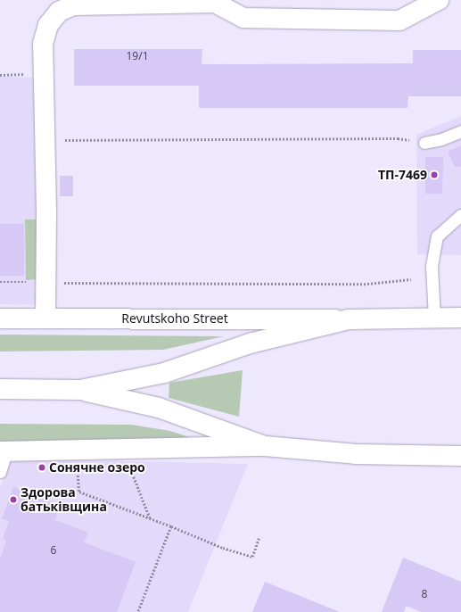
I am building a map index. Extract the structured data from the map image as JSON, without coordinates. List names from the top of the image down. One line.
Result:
{"streets":{"street":["Revutskoho Street"]},"places":["ТП-7469","Сонячне озеро","Здорова батьківщина"],"house_numbers":["19/1","6","8"]}
